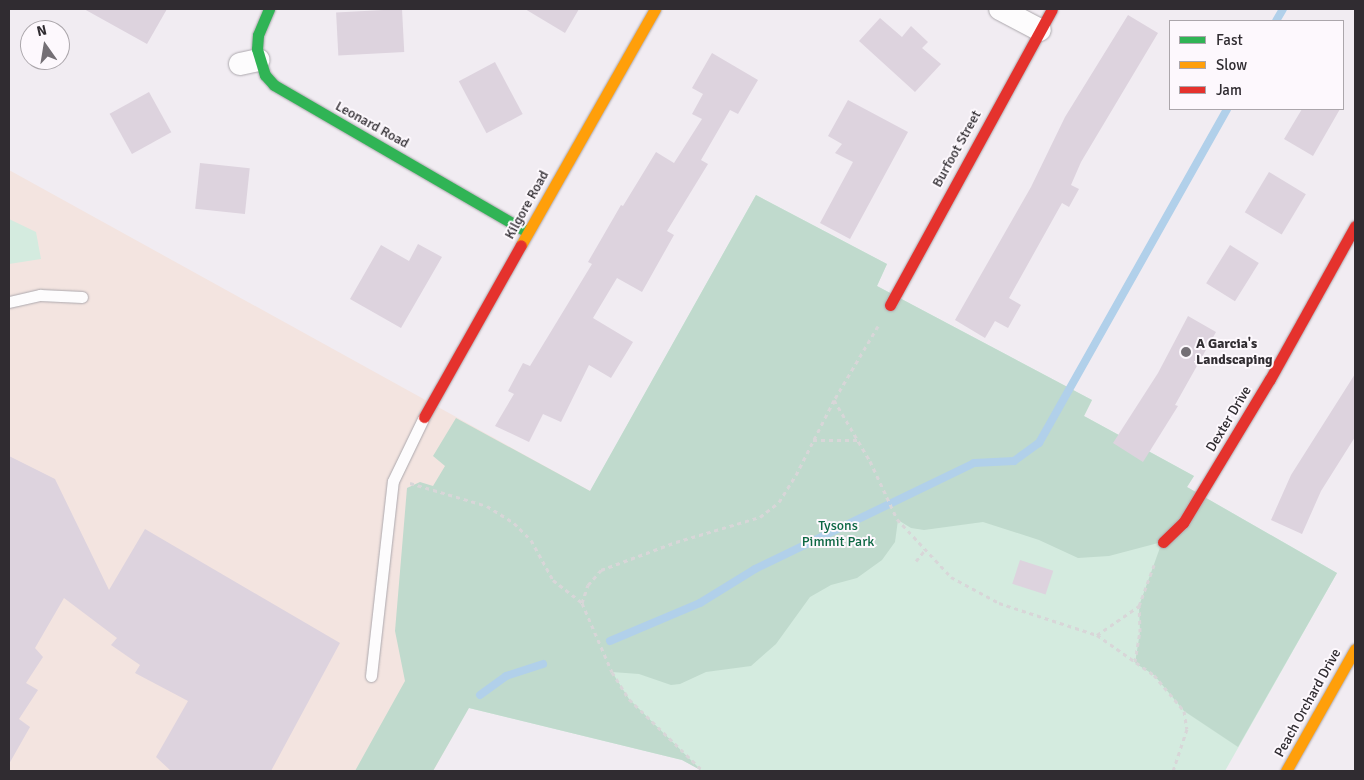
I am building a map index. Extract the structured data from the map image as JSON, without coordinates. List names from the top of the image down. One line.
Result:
{"streets":{"street":["Leonard Road","Burfoot Street","Kilgore Road","Dexter Drive","Peach Orchard Drive"]},"crossings":[["Leonard Road","Kilgore Road"]],"parks":["Tysons Pimmit Park"],"places":["A Garcia's Landscaping"],"legend":["Fast","Slow","Jam"],"north":"top"}
